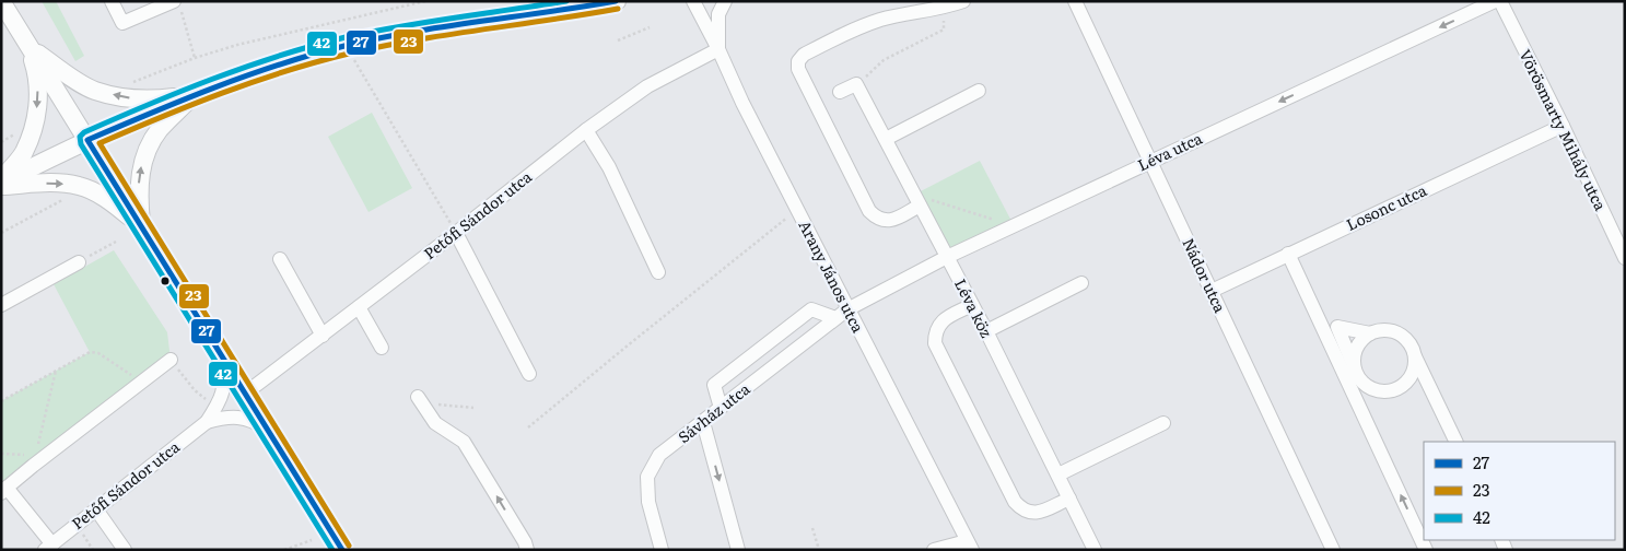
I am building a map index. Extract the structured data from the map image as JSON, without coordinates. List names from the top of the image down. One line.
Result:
{"streets":{"street":["Vörösmarty Mihály utca","Léva utca","Losonc utca","Petőfi Sándor utca","Nádor utca","Arany János utca","Léva köz","Sávház utca"]},"crossings":[["Vörösmarty Mihály utca","Losonc utca"],["Léva utca","Nádor utca"],["Léva utca","Arany János utca"],["Léva utca","Léva köz"],["Léva utca","Sávház utca"],["Losonc utca","Nádor utca"],["Petőfi Sándor utca","Arany János utca"],["Arany János utca","Sávház utca"]],"one_way":["Léva utca"],"lines":["transit line 27","transit line 42","transit line 23"],"legend":["27","23","42"]}
